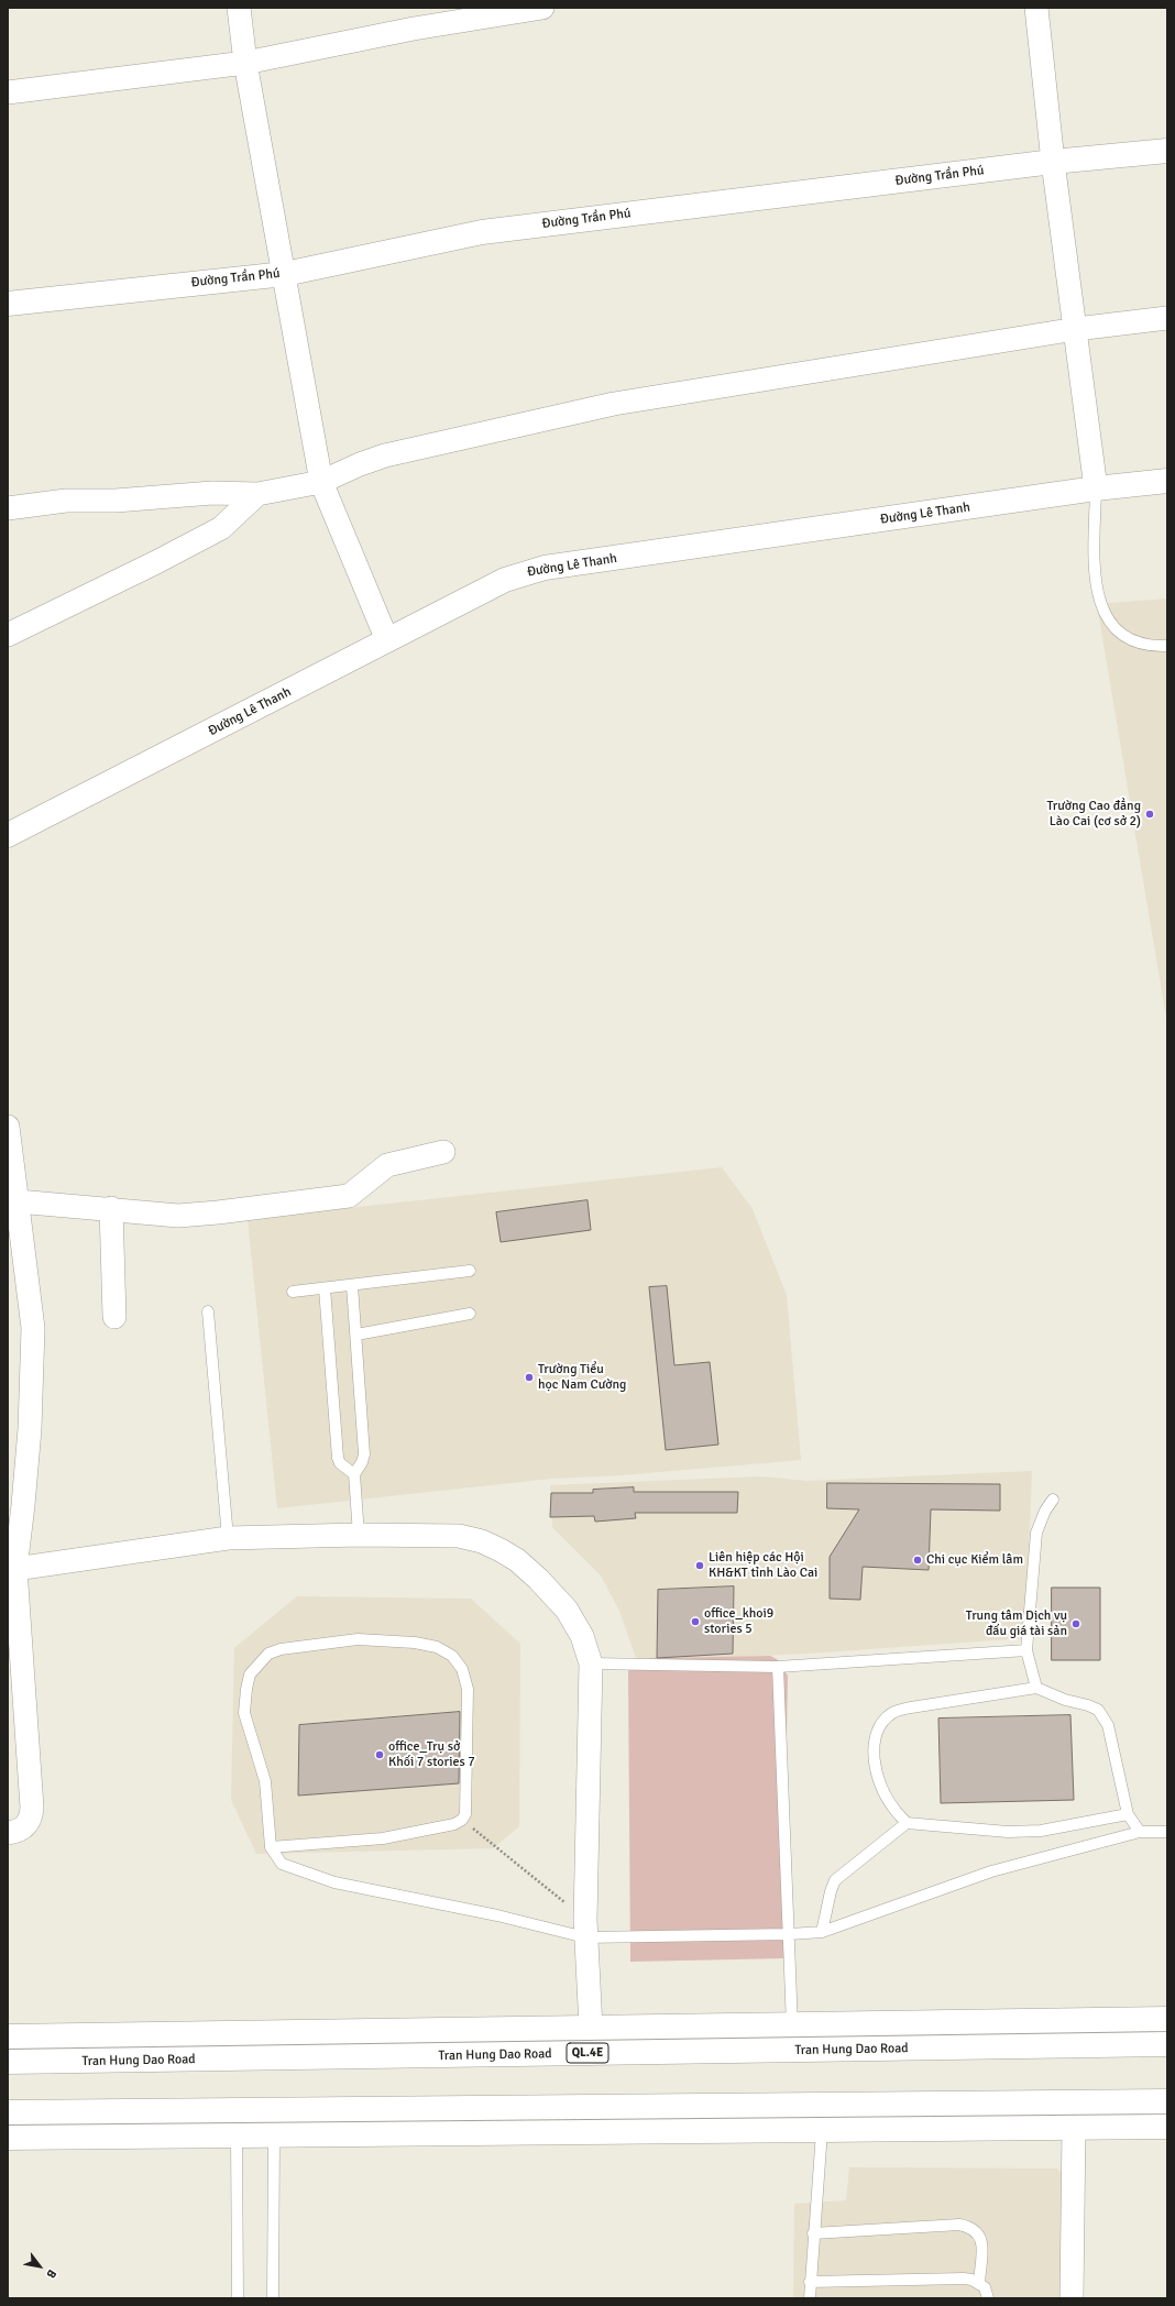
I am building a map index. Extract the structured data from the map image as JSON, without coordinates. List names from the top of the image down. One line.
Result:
{"streets":{"main road":["Đường Trần Phú","Đường Lê Thanh","Tran Hung Dao Road","QL.4E"]},"places":["Trường Cao đẳng Lào Cai (cơ sở 2)","Trường Tiểu học Nam Cường","Chi cục Kiểm lâm","Liên hiệp các Hội KH&KT tỉnh Lào Cai","office_khoi9 stories 5","Trung tâm Dịch vụ đấu giá tài sản","office_Trụ sở Khối 7 stories 7"],"north":"bottom right"}
